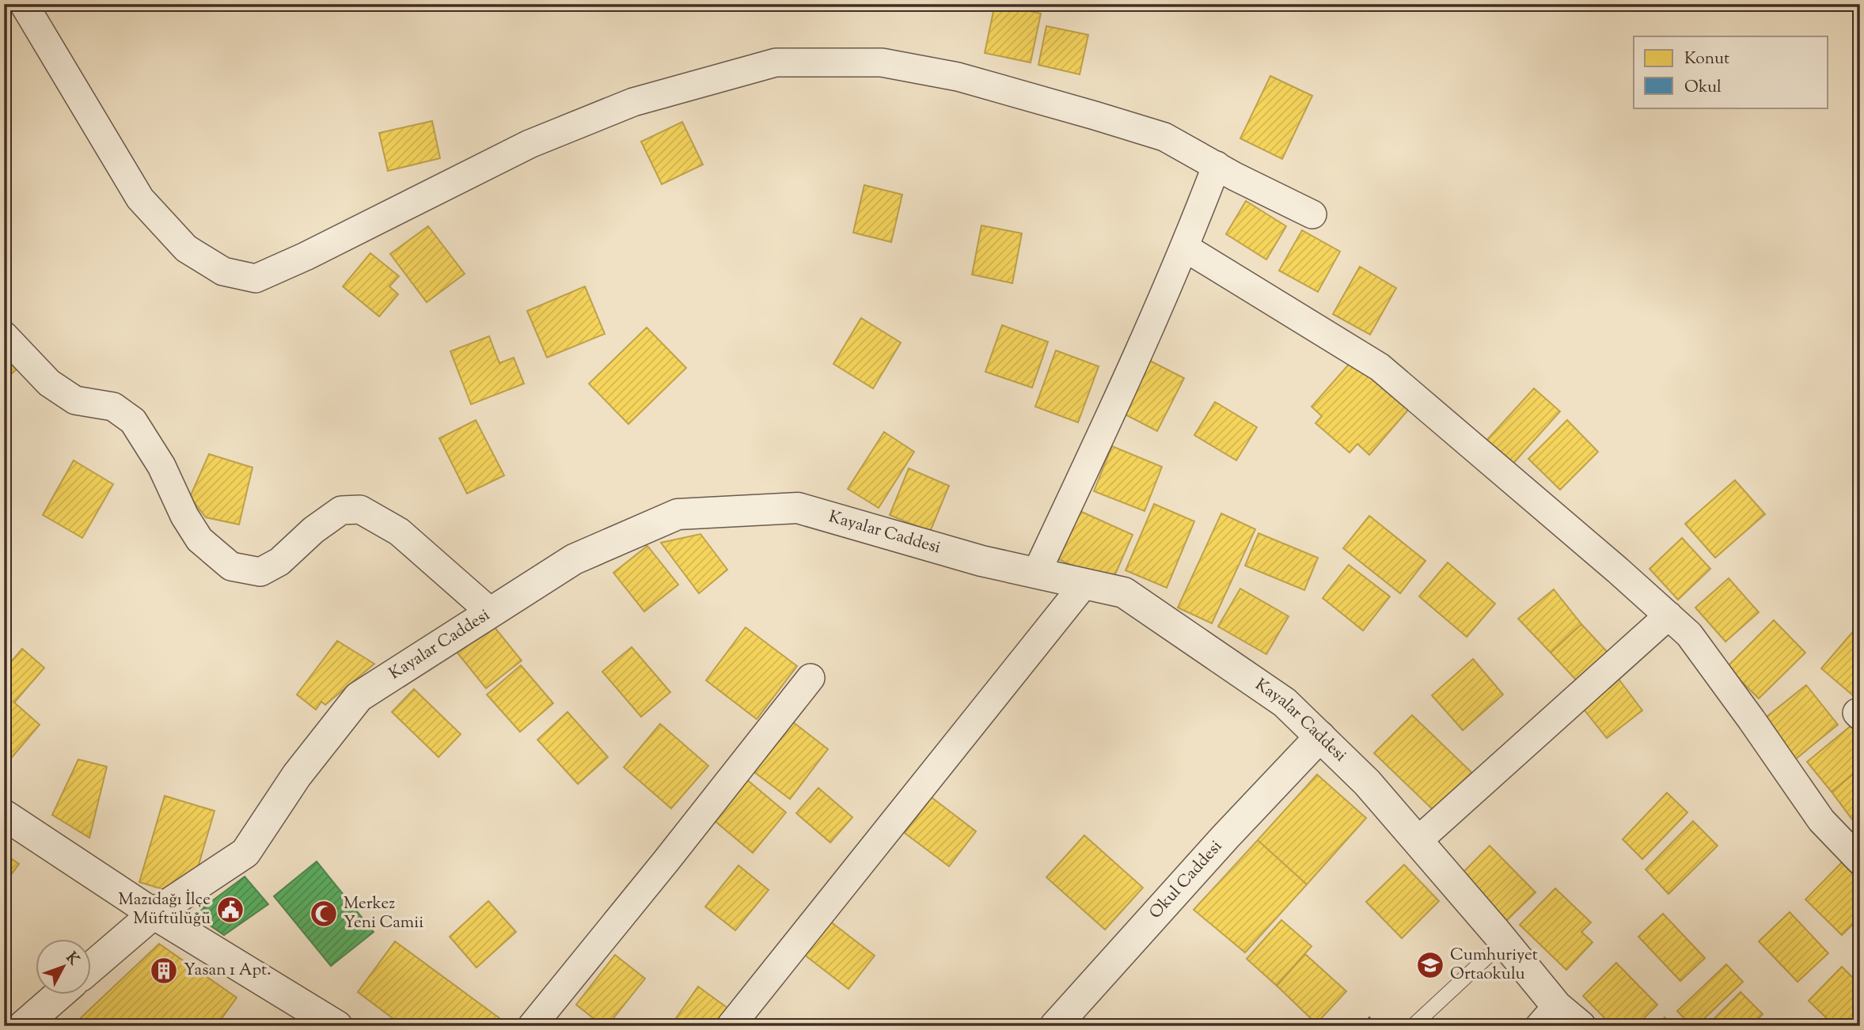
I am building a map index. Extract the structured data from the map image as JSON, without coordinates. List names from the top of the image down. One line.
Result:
{"streets":{"street":["Kayalar Caddesi","Okul Caddesi"]},"crossings":[["Kayalar Caddesi","Okul Caddesi"]],"places":{"public building":["Mazıdağı İlçe Müftülüğü"],"mosque":["Merkez Yeni Camii"],"school or university":["Cumhuriyet Ortaokulu"],"building":["Yasan 1 Apt."]},"legend":["Konut","Okul"],"north":"top right"}
